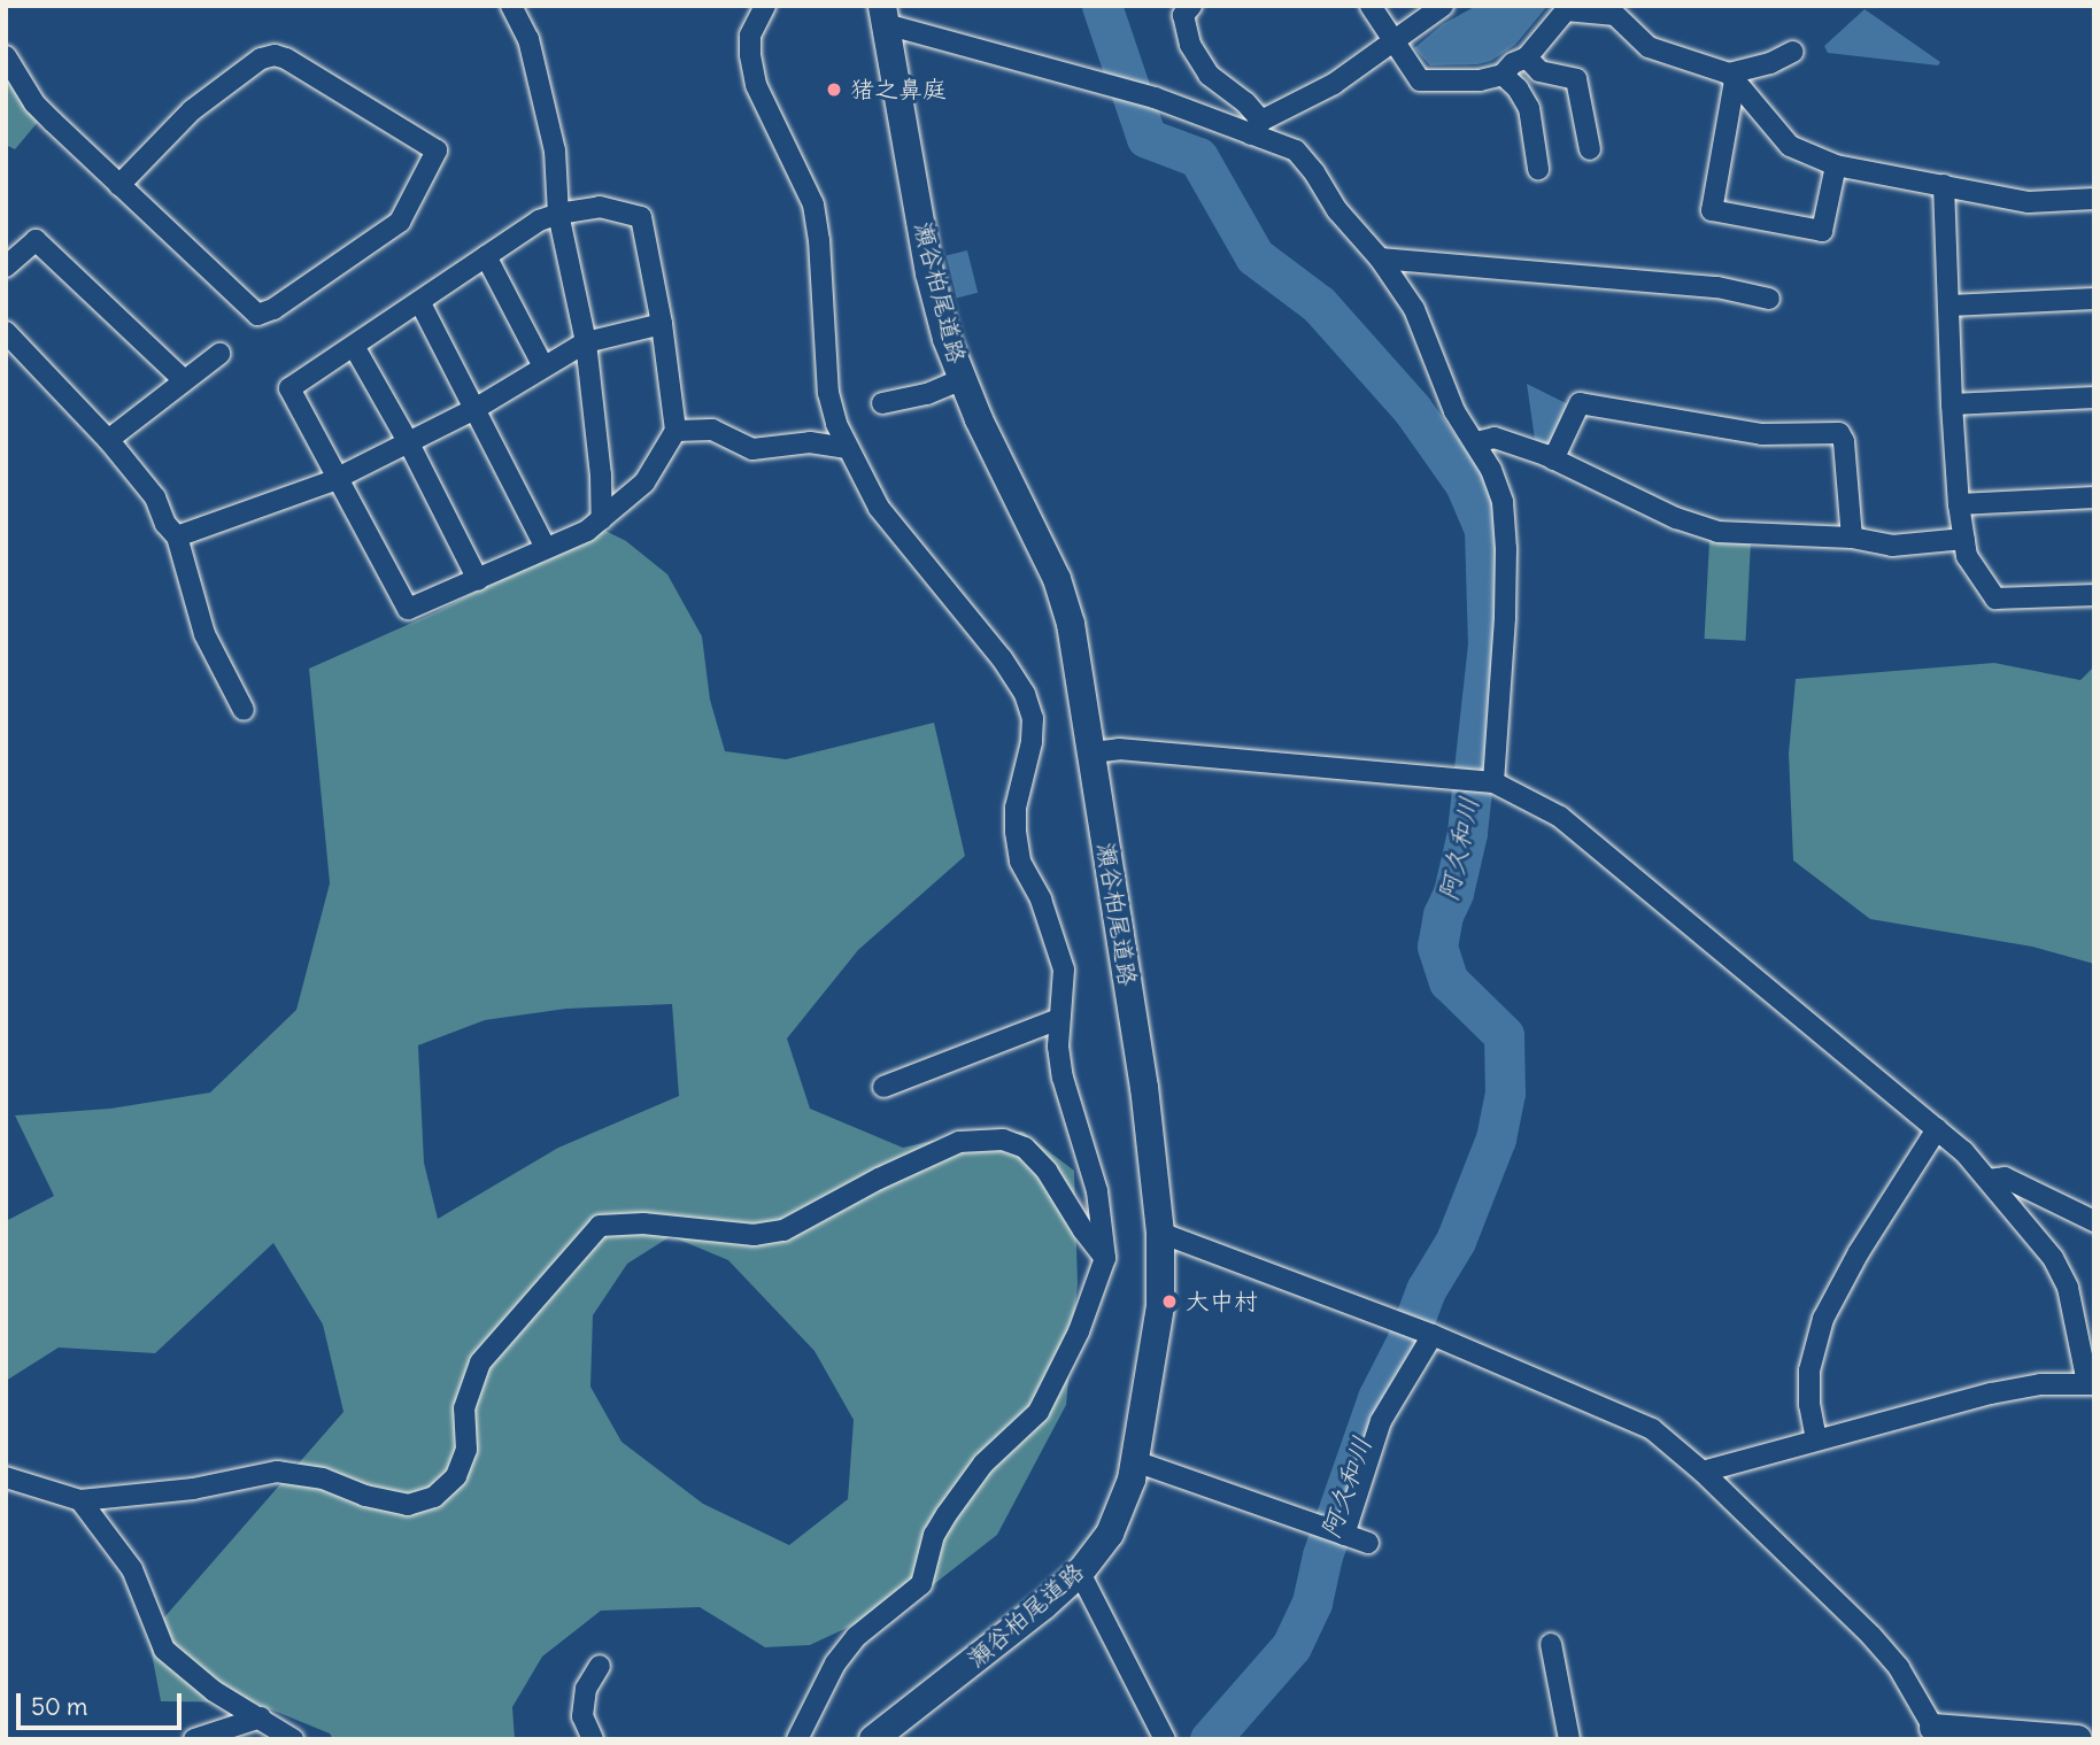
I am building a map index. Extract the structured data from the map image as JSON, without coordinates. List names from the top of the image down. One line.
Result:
{"streets":{"main road":["瀬谷柏尾道路"]},"water":["阿久和川"],"places":["猪之鼻庭","大中村"],"scale_bar":"50 m"}
